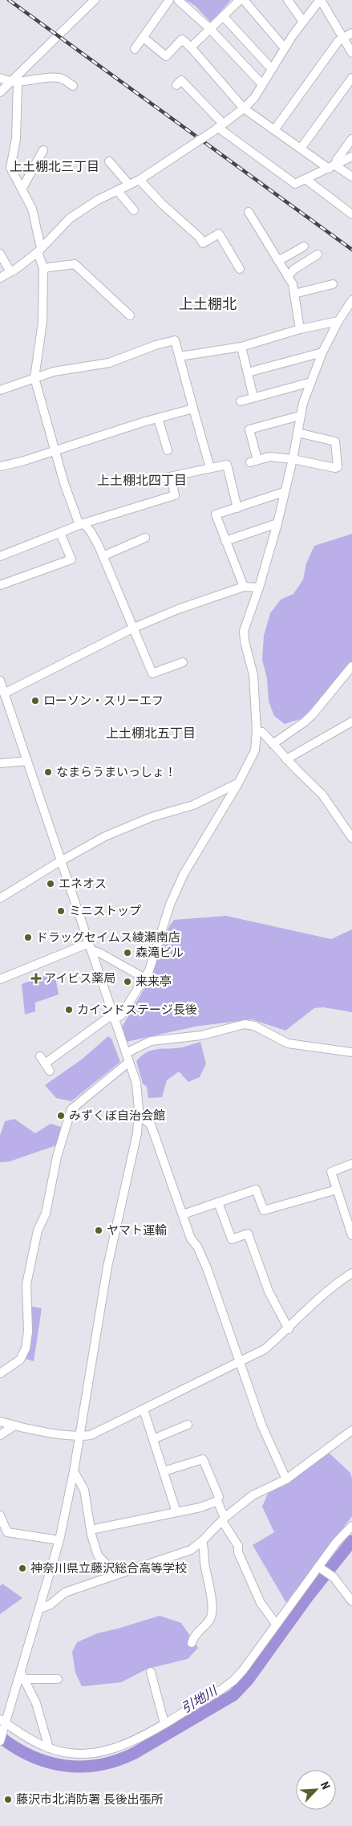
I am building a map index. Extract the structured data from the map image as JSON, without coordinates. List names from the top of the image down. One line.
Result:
{"districts":["上土棚北三丁目","上土棚北","上土棚北四丁目","上土棚北五丁目"],"water":["引地川"],"places":{"other":["ローソン・スリーエフ","なまらうまいっしょ！","エネオス","ミニストップ","ドラッグセイムス綾瀬南店","森滝ビル","来来亭","カインドステージ長後","みずくぼ自治会館","ヤマト運輸","神奈川県立藤沢総合高等学校","藤沢市北消防署 長後出張所"],"health":["アイビス薬局"]},"north":"top right"}
